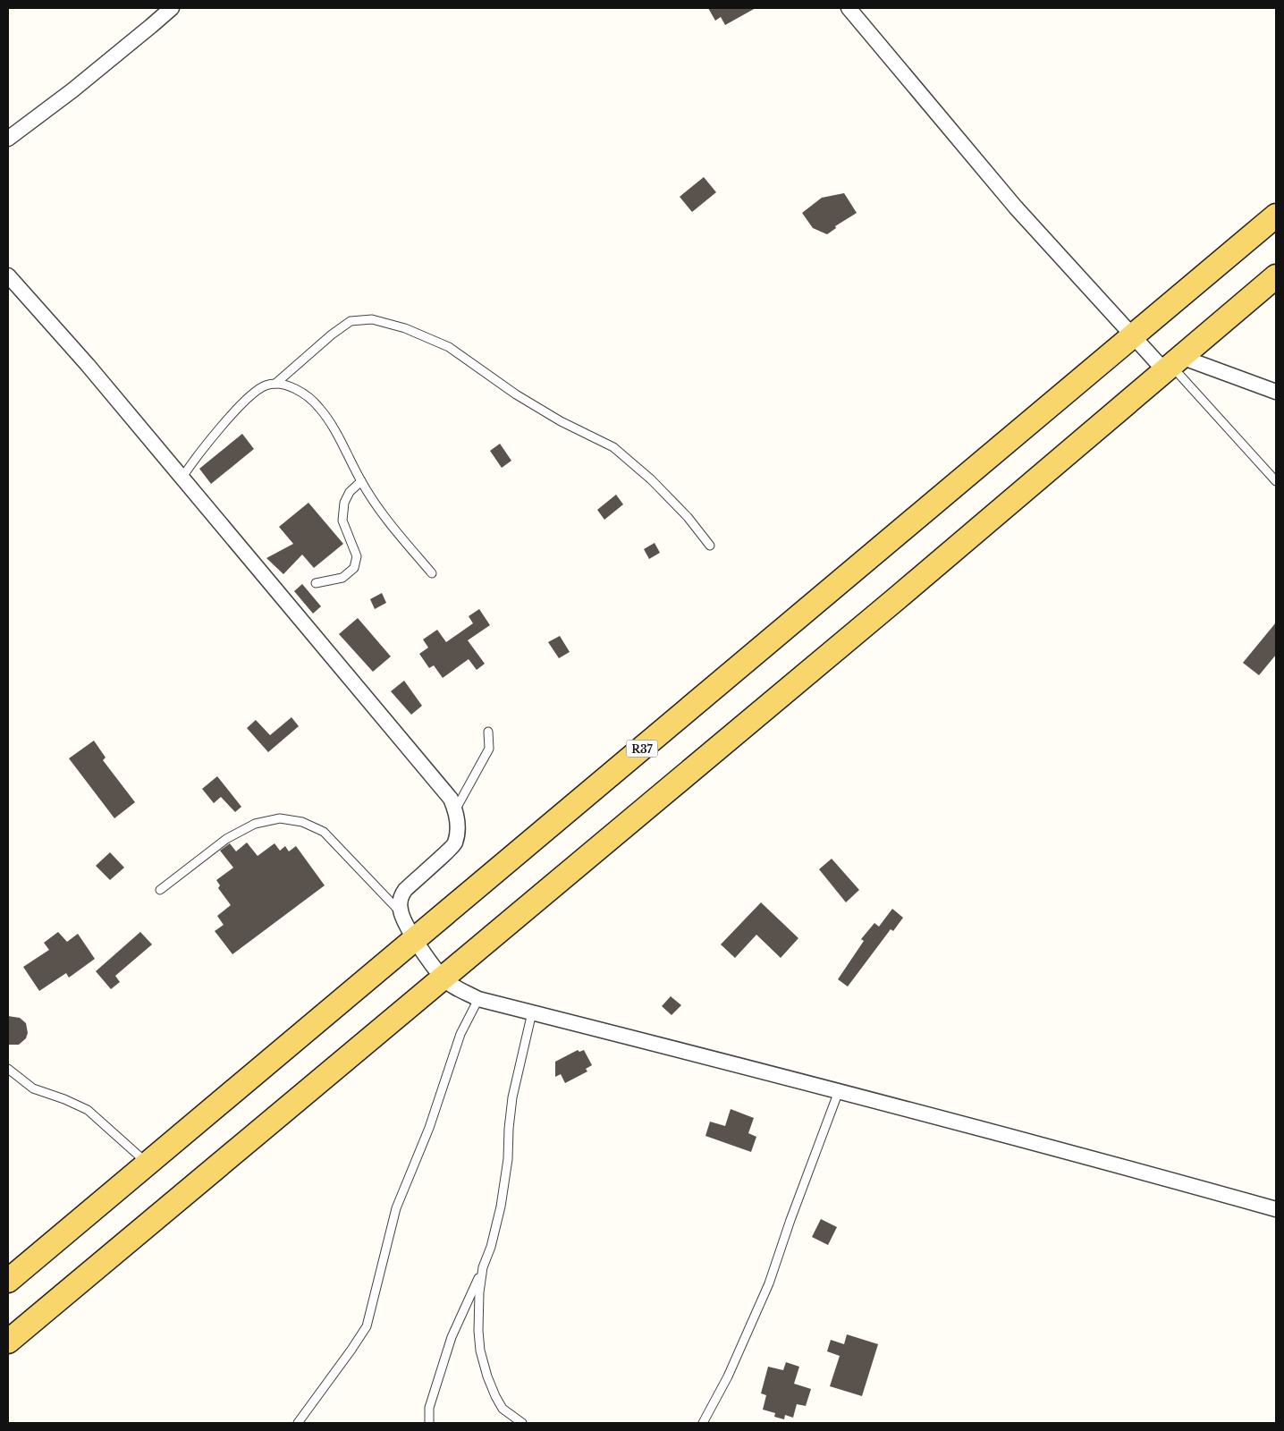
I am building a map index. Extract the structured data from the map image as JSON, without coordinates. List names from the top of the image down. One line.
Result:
{"streets":{"main road":["R37"]}}
